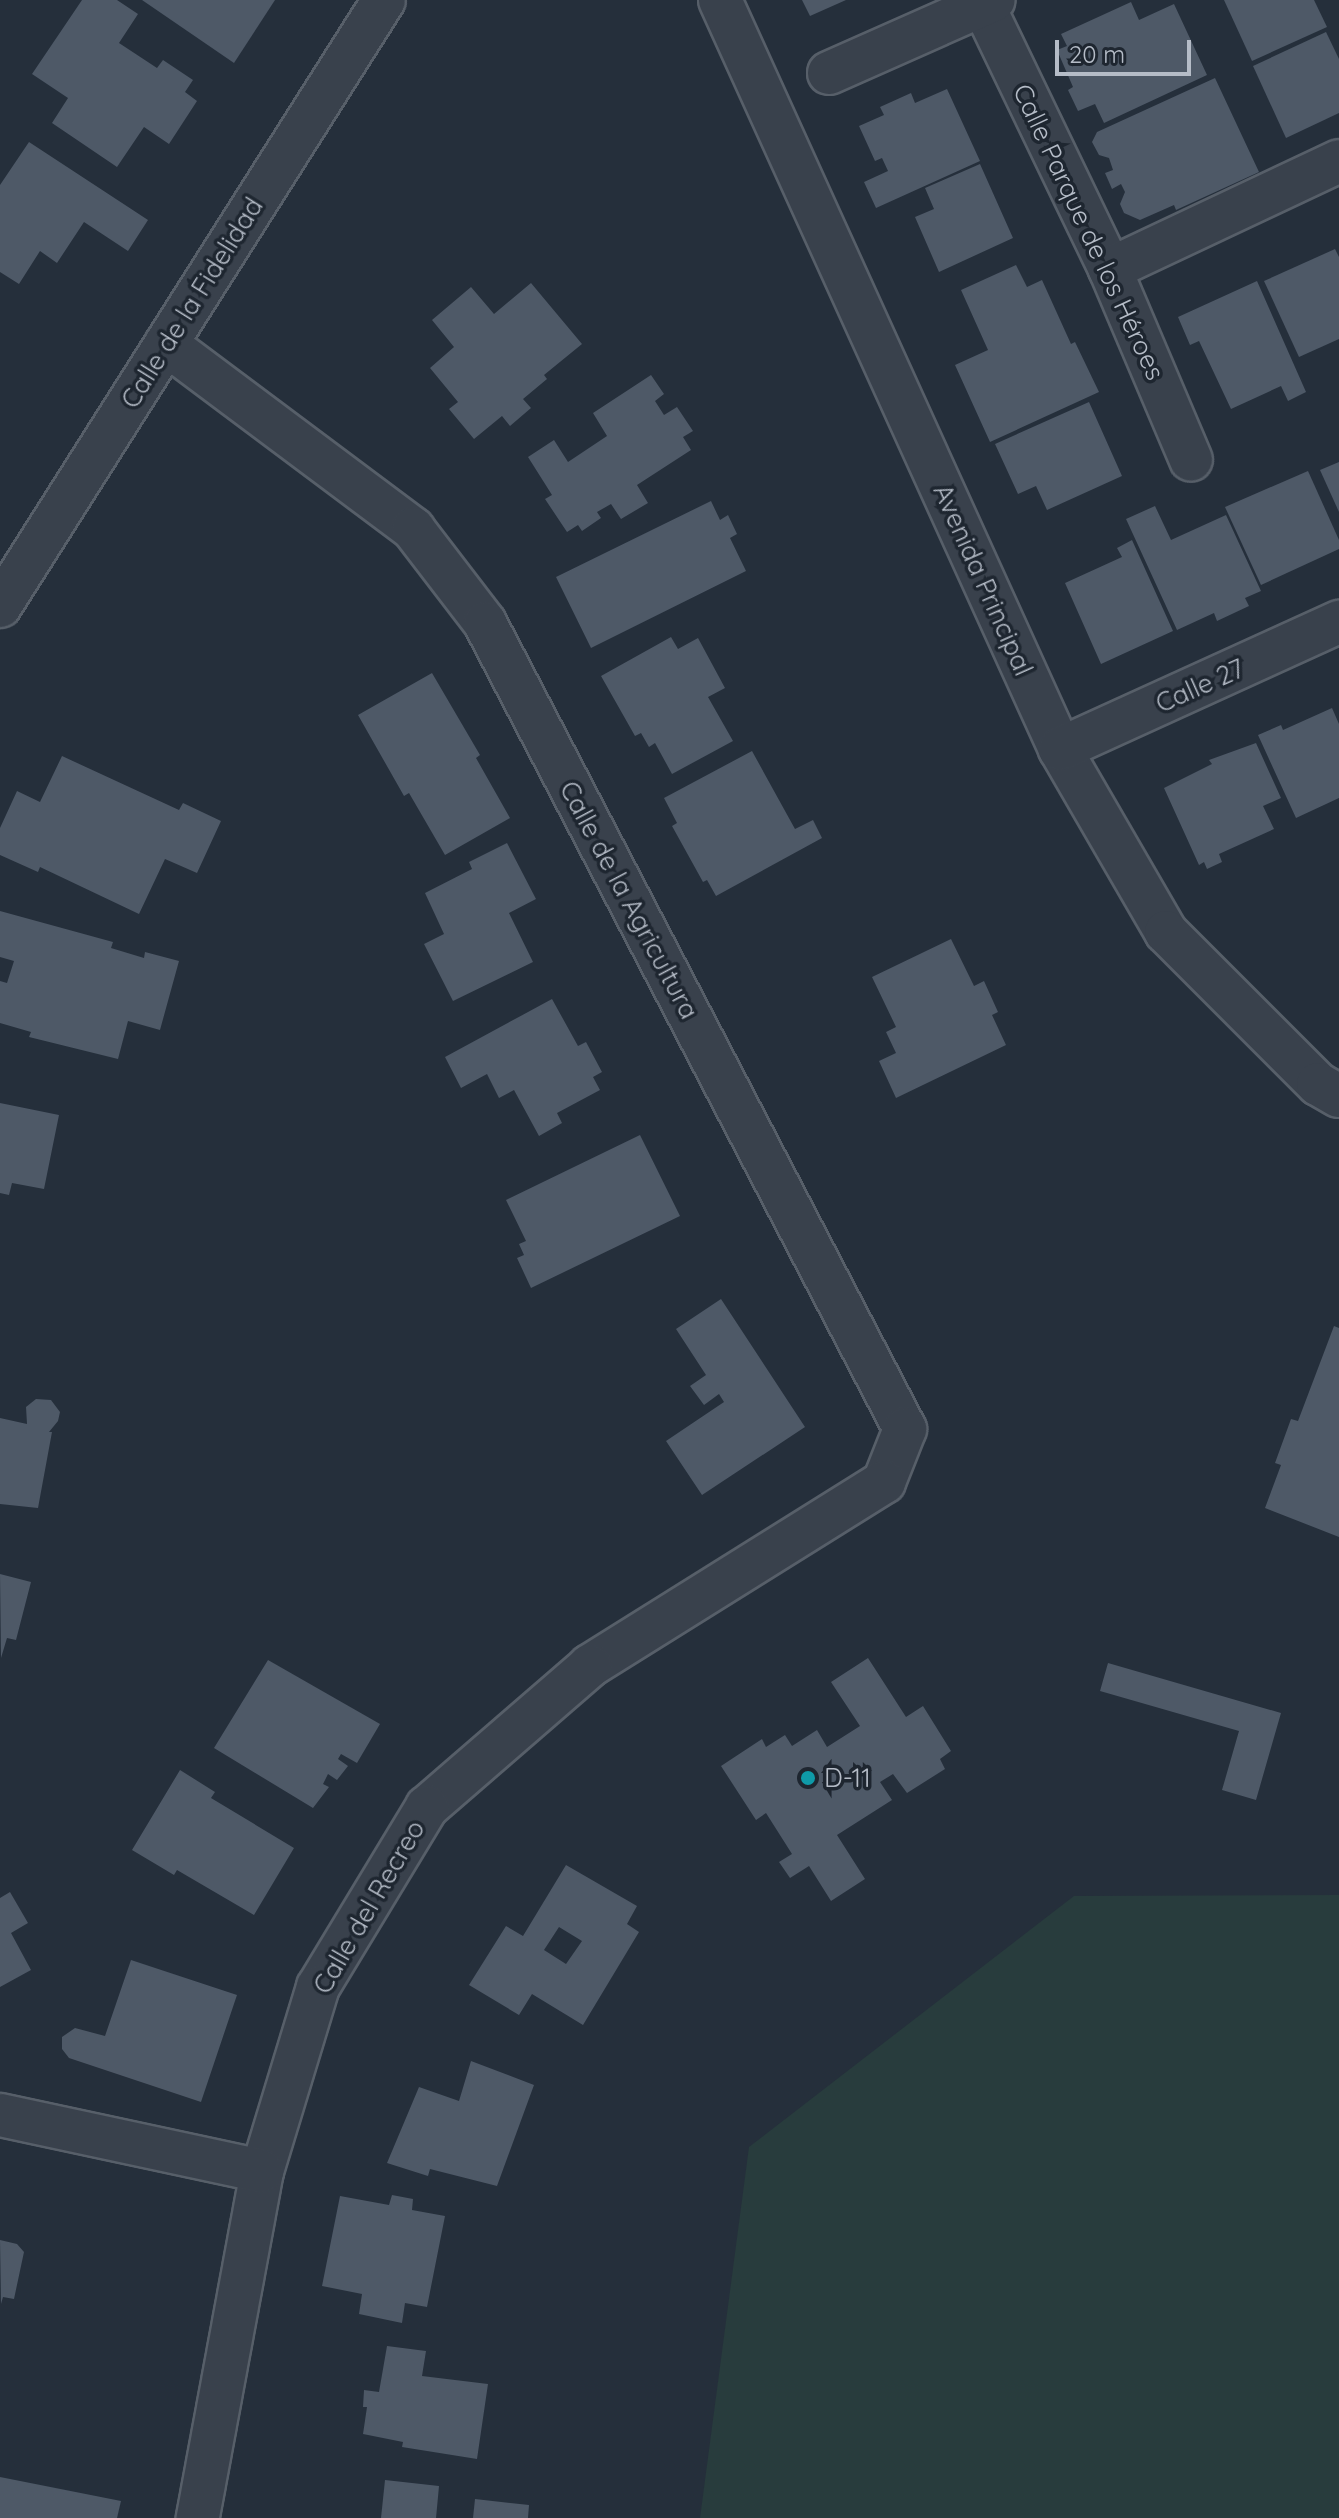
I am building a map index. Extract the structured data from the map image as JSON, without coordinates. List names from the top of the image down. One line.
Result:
{"streets":{"street":["Calle Parque de los Héroes","Calle de la Fidelidad","Avenida Principal","Calle 27","Calle de la Agricultura","Calle del Recreo"]},"crossings":[["Calle de la Fidelidad","Calle de la Agricultura"],["Avenida Principal","Calle 27"],["Calle de la Agricultura","Calle del Recreo"]],"places":["D-11"],"scale_bar":"20 m"}
